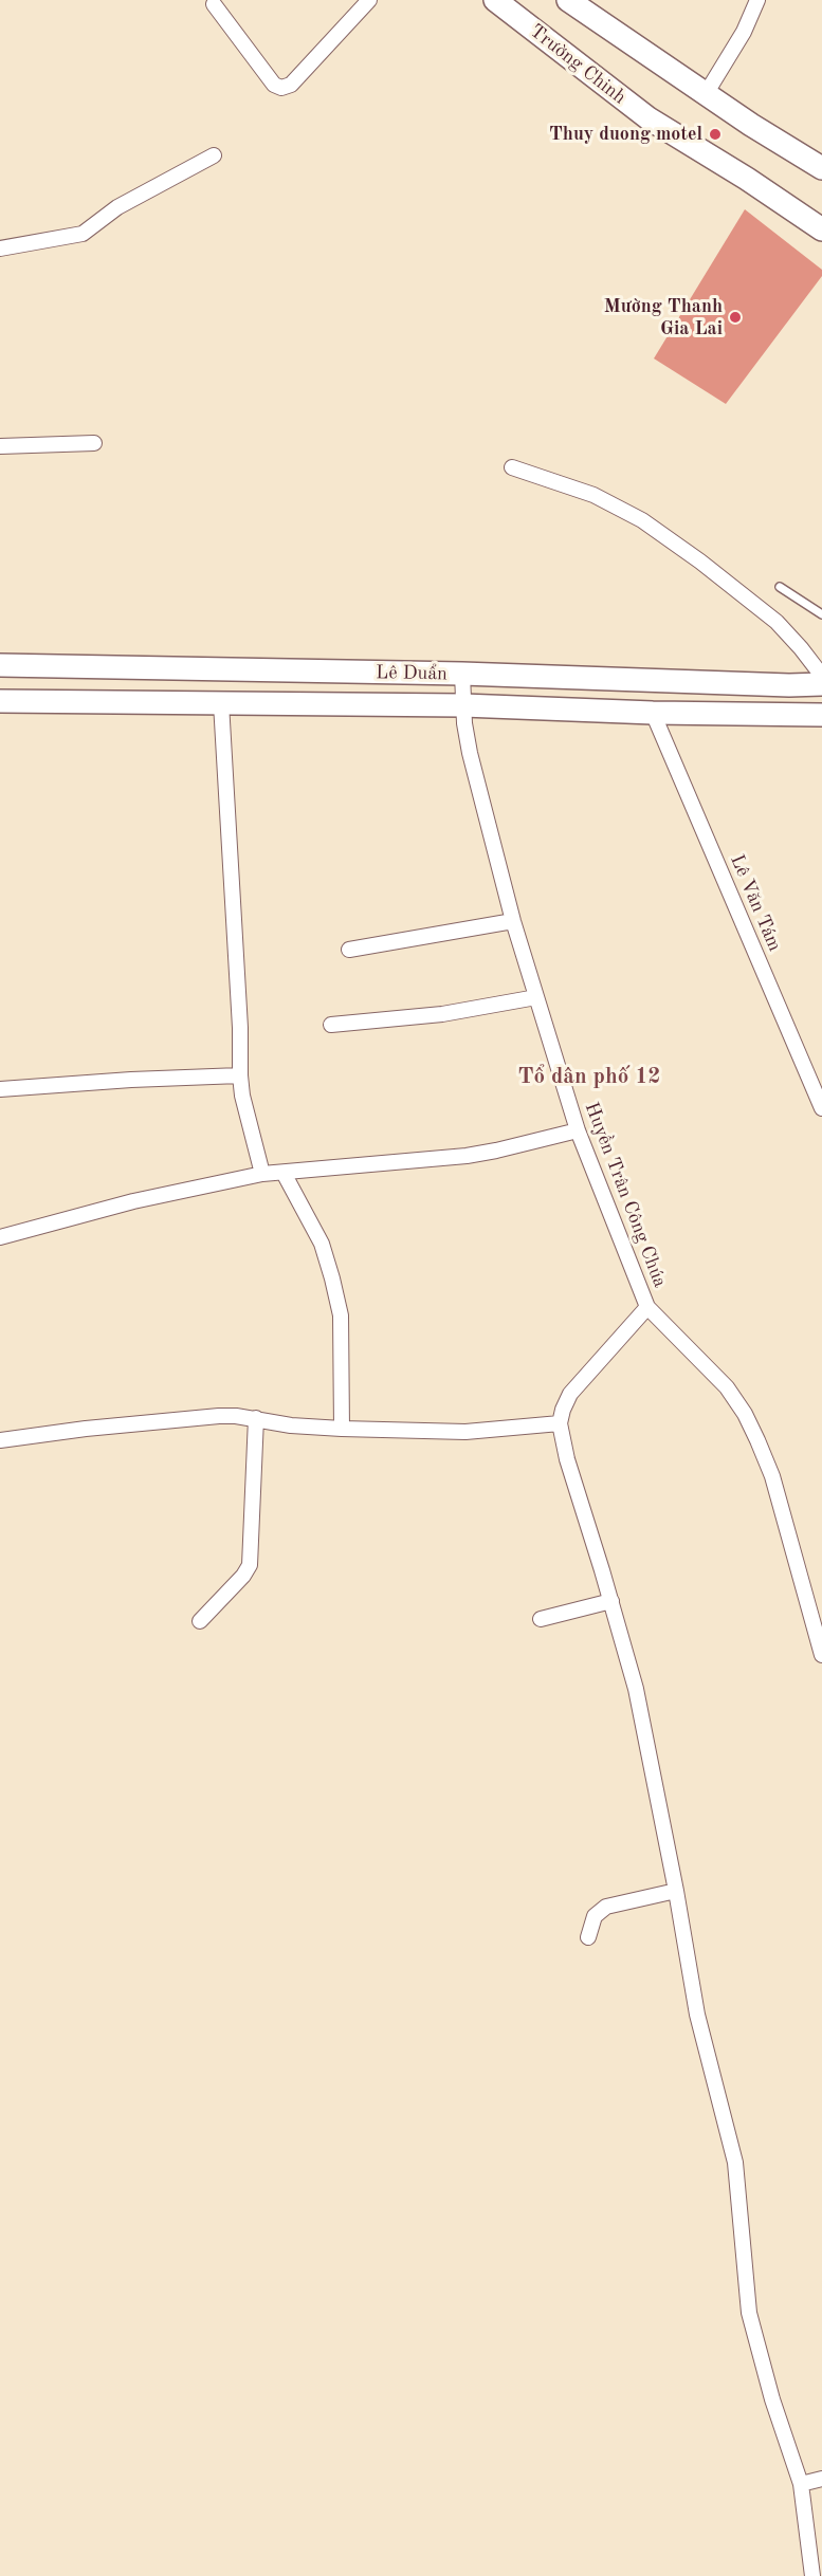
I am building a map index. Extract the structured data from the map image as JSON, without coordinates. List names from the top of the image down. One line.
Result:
{"streets":{"main road":["Trường Chinh","Lê Duẩn"],"street":["Lê Văn Tám","Huyền Trân Công Chúa"]},"crossings":[["Lê Duẩn","Lê Văn Tám"],["Lê Duẩn","Huyền Trân Công Chúa"]],"districts":["Tổ dân phố 12"],"places":["Thuy duong motel","Mường Thanh Gia Lai"]}
